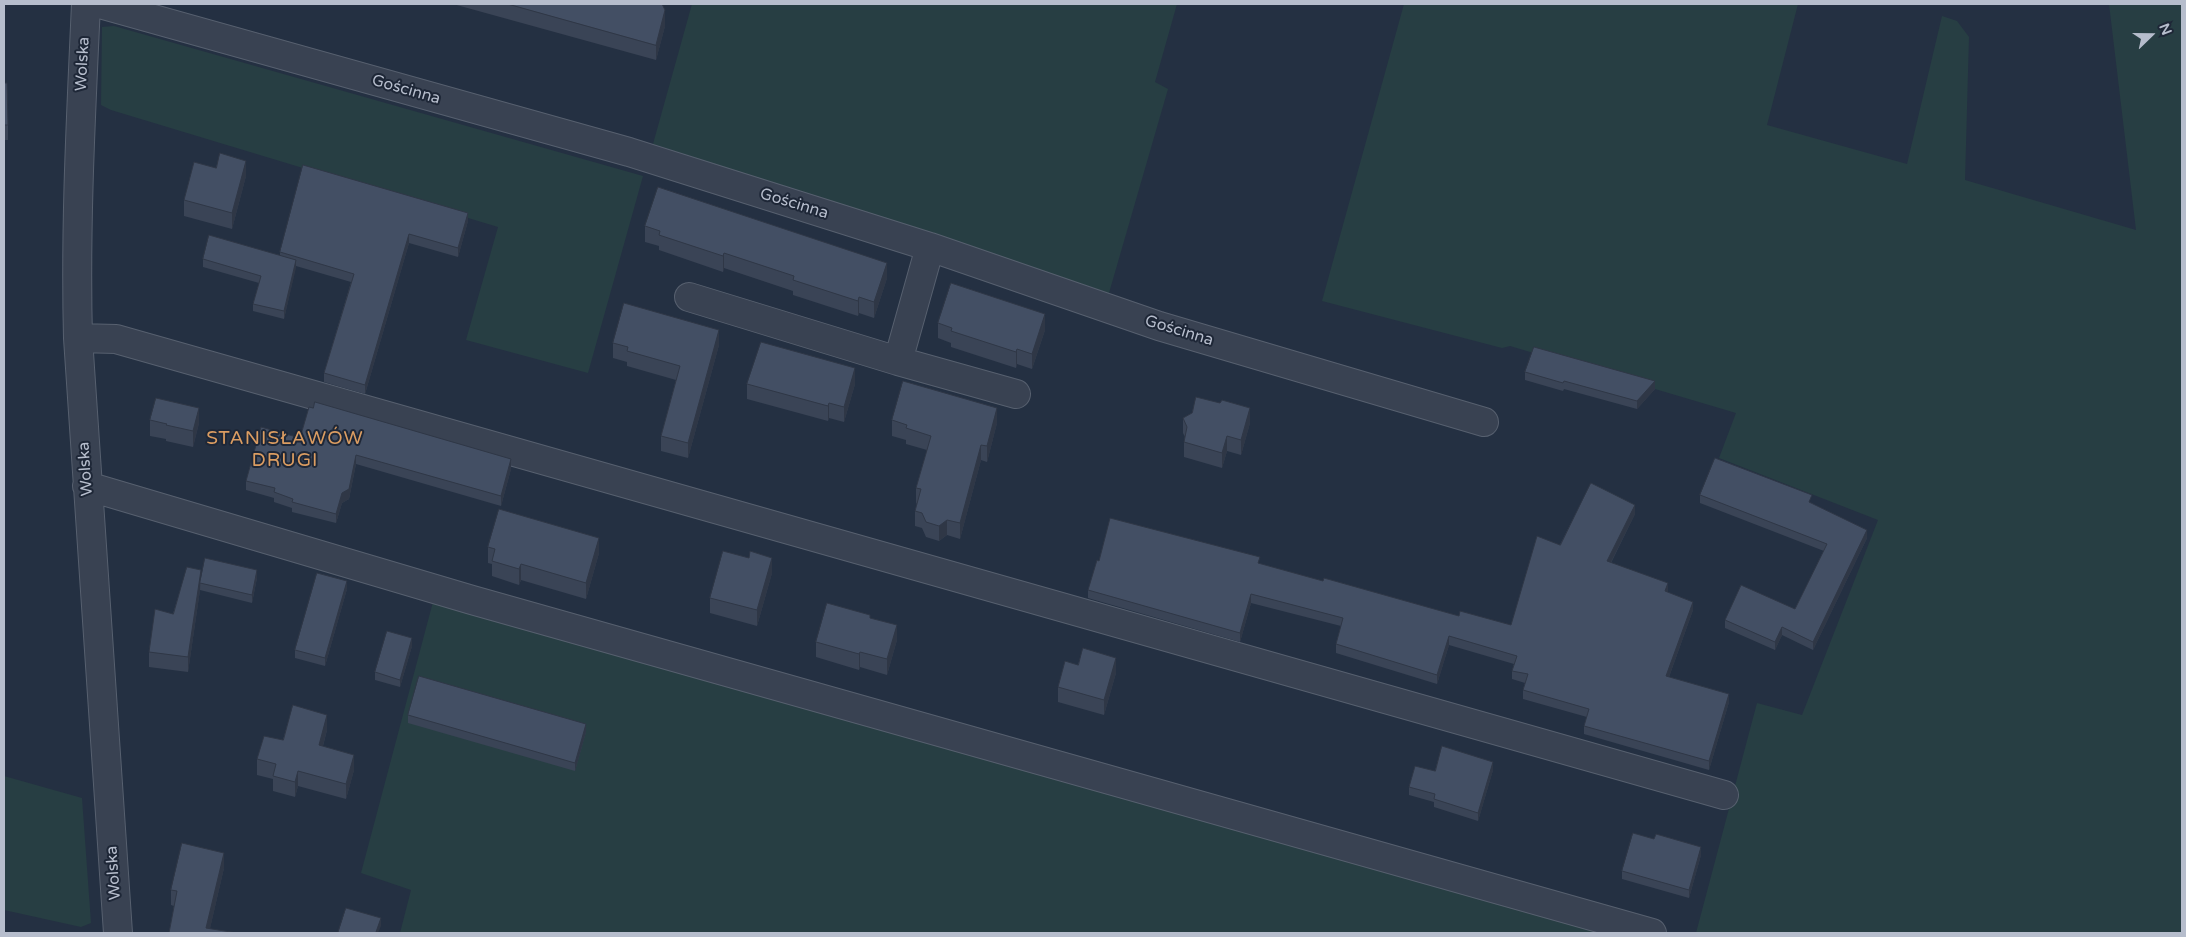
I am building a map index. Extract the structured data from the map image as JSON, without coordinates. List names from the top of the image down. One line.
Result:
{"streets":{"street":["Wolska","Gościnna"]},"districts":["STANISŁAWÓW DRUGI"],"north":"right"}
